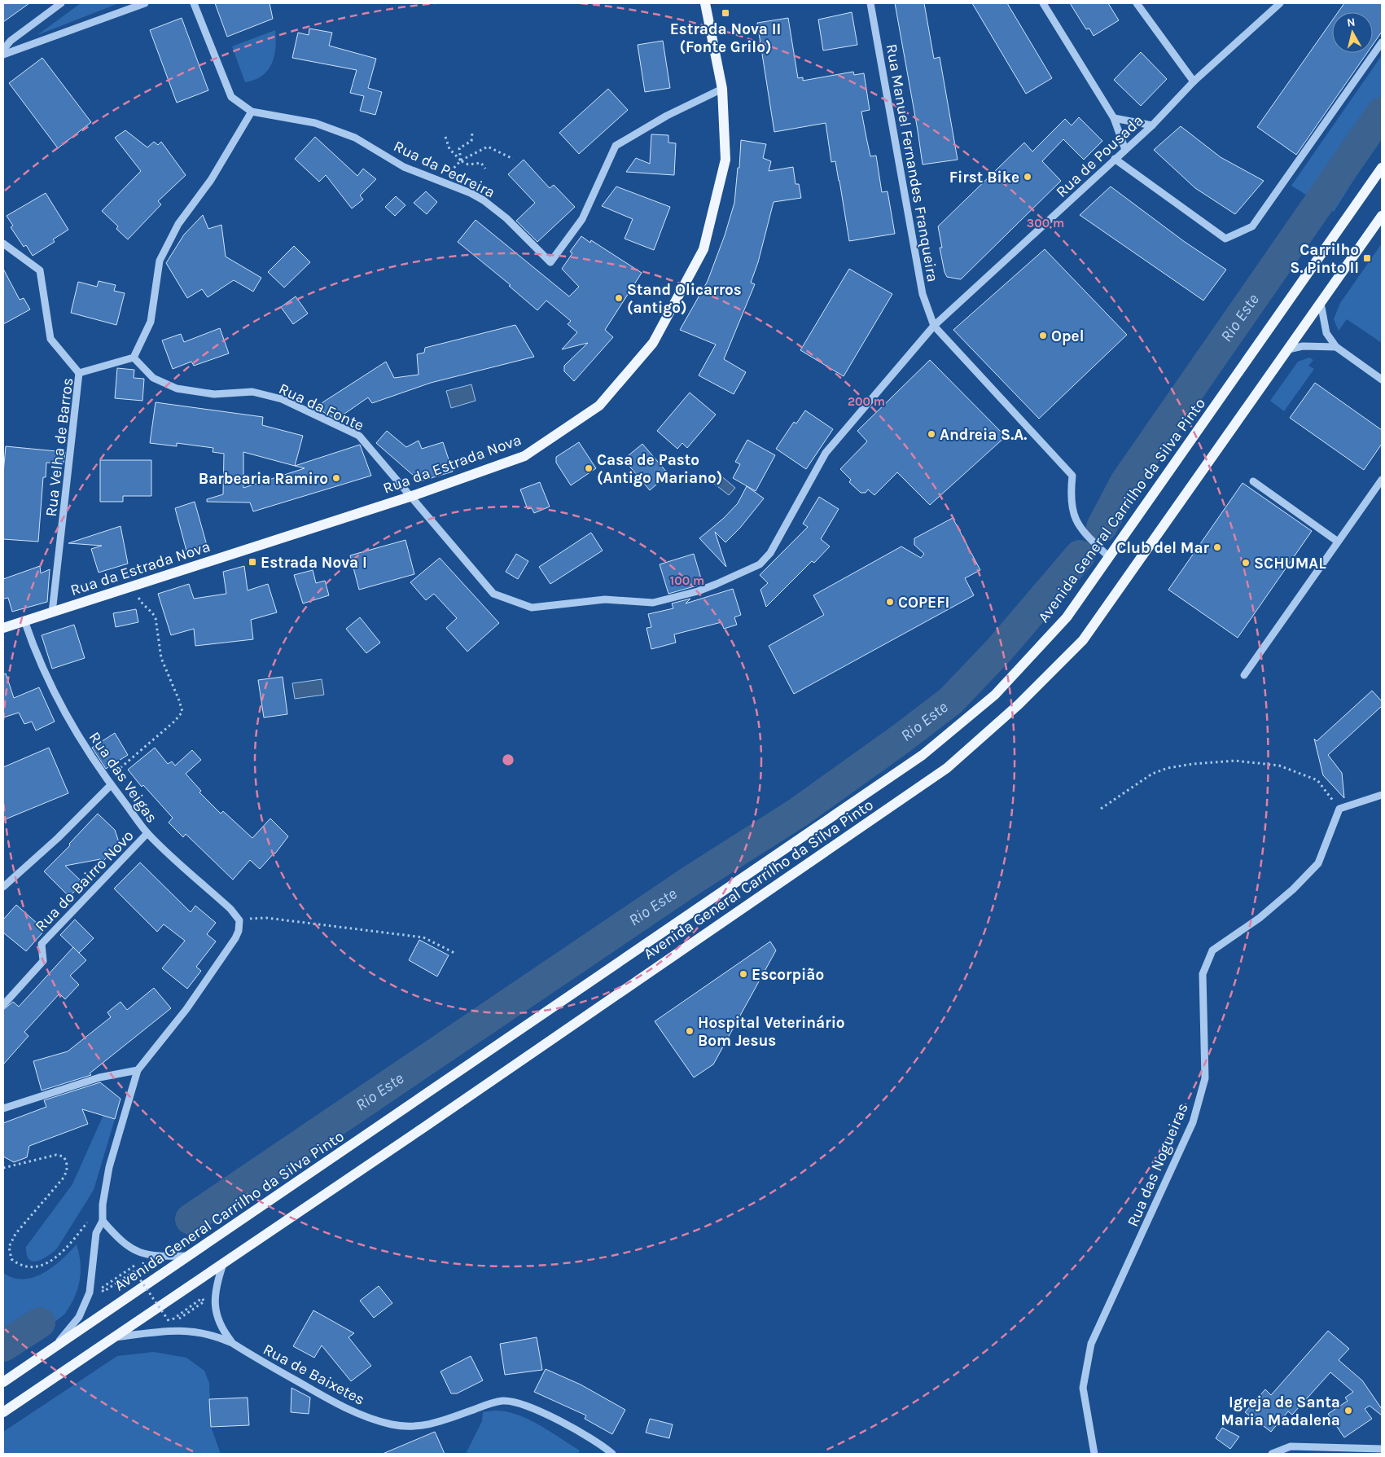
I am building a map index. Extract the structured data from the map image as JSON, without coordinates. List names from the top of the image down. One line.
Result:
{"streets":{"main road":["Rua da Estrada Nova","Avenida General Carrilho da Silva Pinto"],"street":["Rua de Pousada","Rua Manuel Fernandes Franqueira","Rua da Pedreira","Rua da Fonte","Rua Velha de Barros","Rua das Veigas","Rua do Bairro Novo","Rua das Nogueiras","Rua de Baixetes"]},"crossings":[["Rua de Pousada","Rua Manuel Fernandes Franqueira"],["Rua de Pousada","Rua da Fonte"],["Rua de Pousada","Rua da Estrada Nova"],["Rua da Pedreira","Rua da Estrada Nova"],["Rua da Fonte","Rua Velha de Barros"],["Rua da Fonte","Rua da Estrada Nova"],["Rua Velha de Barros","Rua da Estrada Nova"],["Rua da Estrada Nova","Rua das Veigas"],["Avenida General Carrilho da Silva Pinto","Rua de Baixetes"],["Rua das Veigas","Rua do Bairro Novo"]],"water":["Rio Este"],"places":{"transit":["Estrada Nova II (Fonte Grilo)","Carrilho S. Pinto II","Estrada Nova I"],"other":["First Bike","Stand Olicarros (antigo)","Opel","Andreia S.A.","Casa de Pasto (Antigo Mariano)","Barbearia Ramiro","Club del Mar","SCHUMAL","COPEFI","Escorpião","Hospital Veterinário Bom Jesus","Igreja de Santa Maria Madalena"]},"north":"top","rings":["300 m","200 m","100 m"]}
